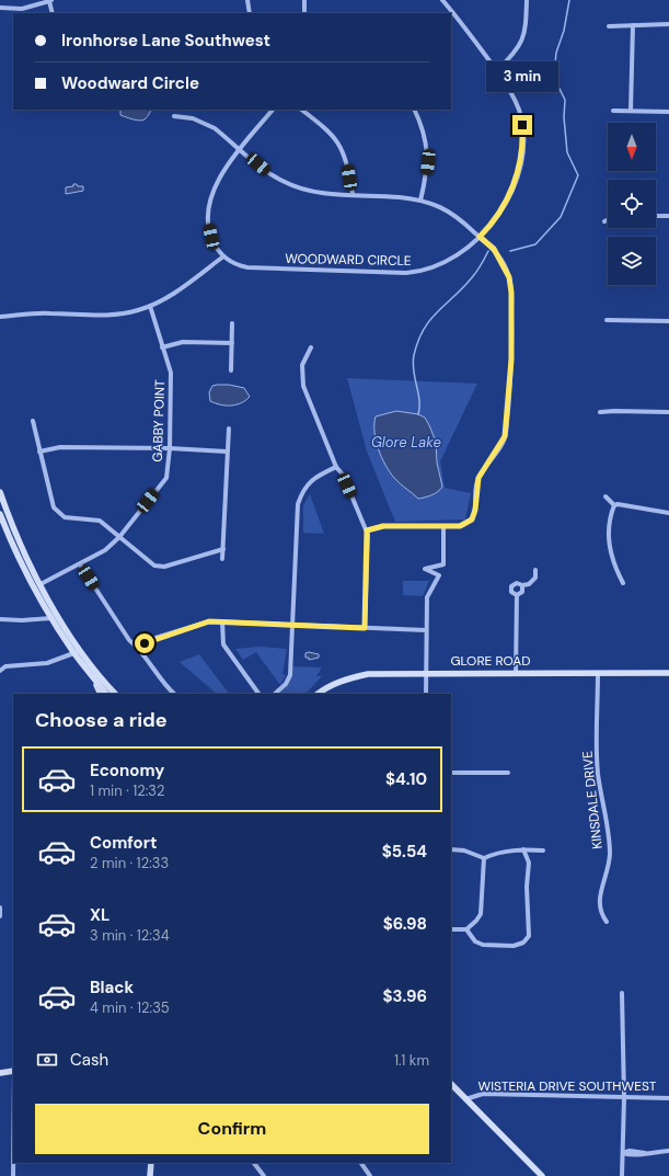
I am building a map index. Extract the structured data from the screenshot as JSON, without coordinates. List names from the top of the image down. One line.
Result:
{"streets":{"main road":["GLORE ROAD"],"street":["WOODWARD CIRCLE","GABBY POINT","KINSDALE DRIVE","WISTERIA DRIVE SOUTHWEST"]},"crossings":[["GLORE ROAD","KINSDALE DRIVE"]],"water":["Glore Lake"],"north":"bottom","page":{"banner":["Ironhorse Lane Southwest","Woodward Circle"],"bubble":"3 min","heading":"Choose a ride","list":[{"name":"Economy","note":"1 min · 12:32","value":"$4.10"},{"name":"Comfort","note":"2 min · 12:33","value":"$5.54"},{"name":"XL","note":"3 min · 12:34","value":"$6.98"},{"name":"Black","note":"4 min · 12:35","value":"$3.96"}],"pay":["Cash","1.1 km"],"buttons":"Confirm"}}
